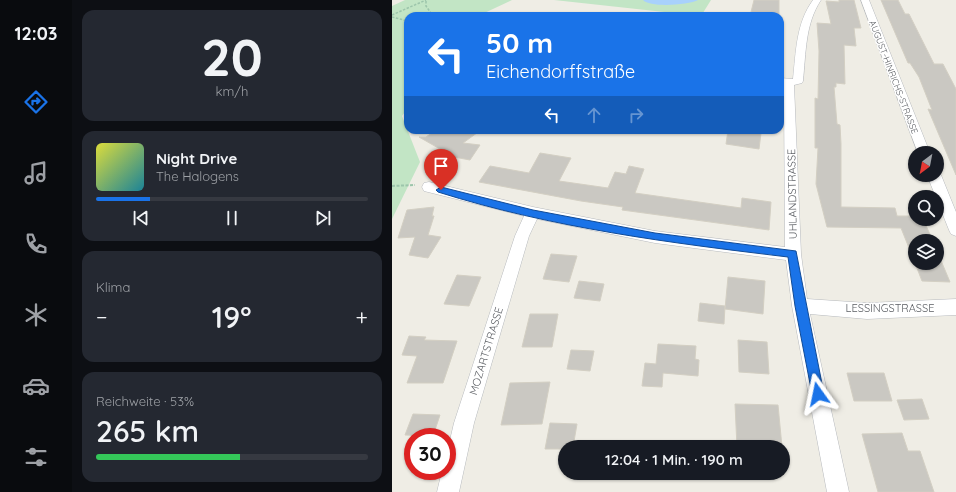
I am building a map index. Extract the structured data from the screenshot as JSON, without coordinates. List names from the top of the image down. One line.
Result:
{"streets":{"street":["AUGUST-HINRICHS-STRASSE","UHLANDSTRASSE","LESSINGSTRASSE","MOZARTSTRASSE"]},"crossings":[["UHLANDSTRASSE","LESSINGSTRASSE"]],"north":"bottom left","page":{"tabs":"12:03","tile":[["20","km/h"],"Klima",["Reichweite · 53%","265 km"]],"turn":["50 m","Eichendorffstraße"],"song":["Night Drive","The Halogens"],"heat":["−","19°","+"],"limit":"30","trip":"12:04 · 1 Min. · 190 m"}}
